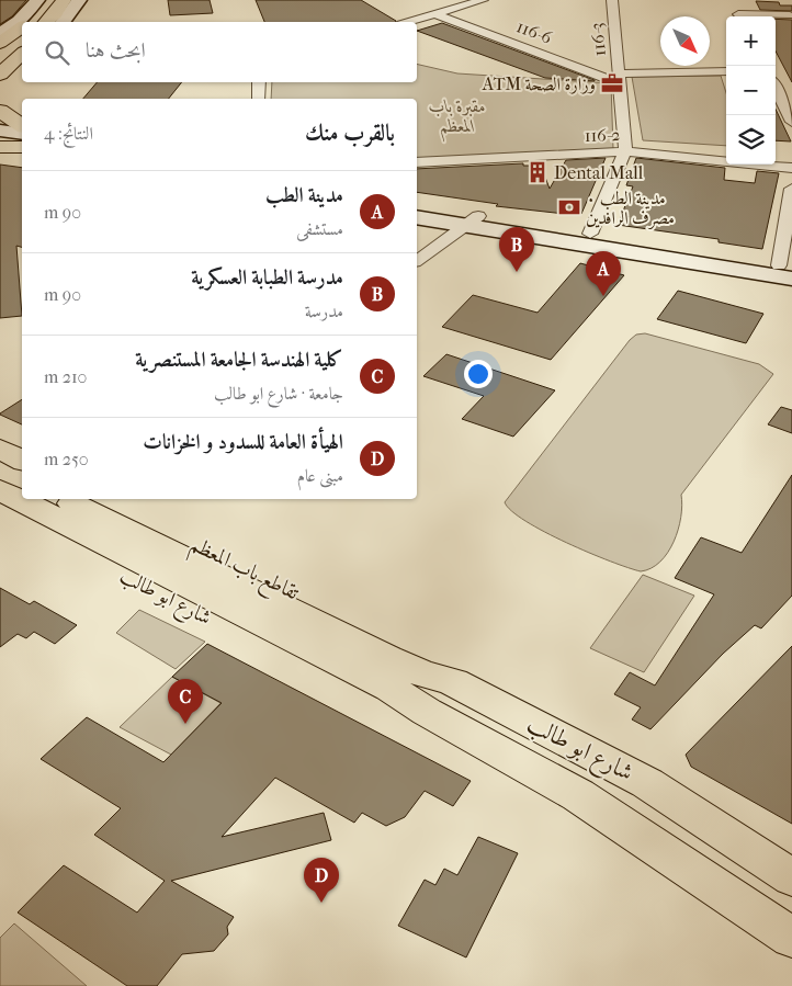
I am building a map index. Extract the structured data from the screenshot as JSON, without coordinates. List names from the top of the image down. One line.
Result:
{"streets":{"main road":["تقاطع باب المعظم","شارع ابو طالب"],"street":["116-6","116-3","116-2"]},"crossings":[["116-6","116-3"],["116-3","116-2"],["تقاطع باب المعظم","شارع ابو طالب"]],"parks":["مقبرة باب المعظم"],"places":{"office":["ATM وزارة الصحة"],"building":["Dental Mall"],"bank":["مدينة الطب ٠ مصرف الرافدين"]},"north":"bottom right","page":{"map_buttons":["+","−"],"search":"ابحث هنا","heading":["بالقرب منك","النتائج: 4"],"list":[{"mark":"A","name":"مدينة الطب","note":"مستشفى","value":"90 m"},{"mark":"B","name":"مدرسة الطبابة العسكرية","note":"مدرسة","value":"90 m"},{"mark":"C","name":"كلية الهندسة الجامعة المستنصرية","note":"جامعة · شارع ابو طالب","value":"210 m"},{"mark":"D","name":"الهيأة العامة للسدود و الخزانات","note":"مبنى عام","value":"250 m"}],"pins":["B","A","C","D"]}}
